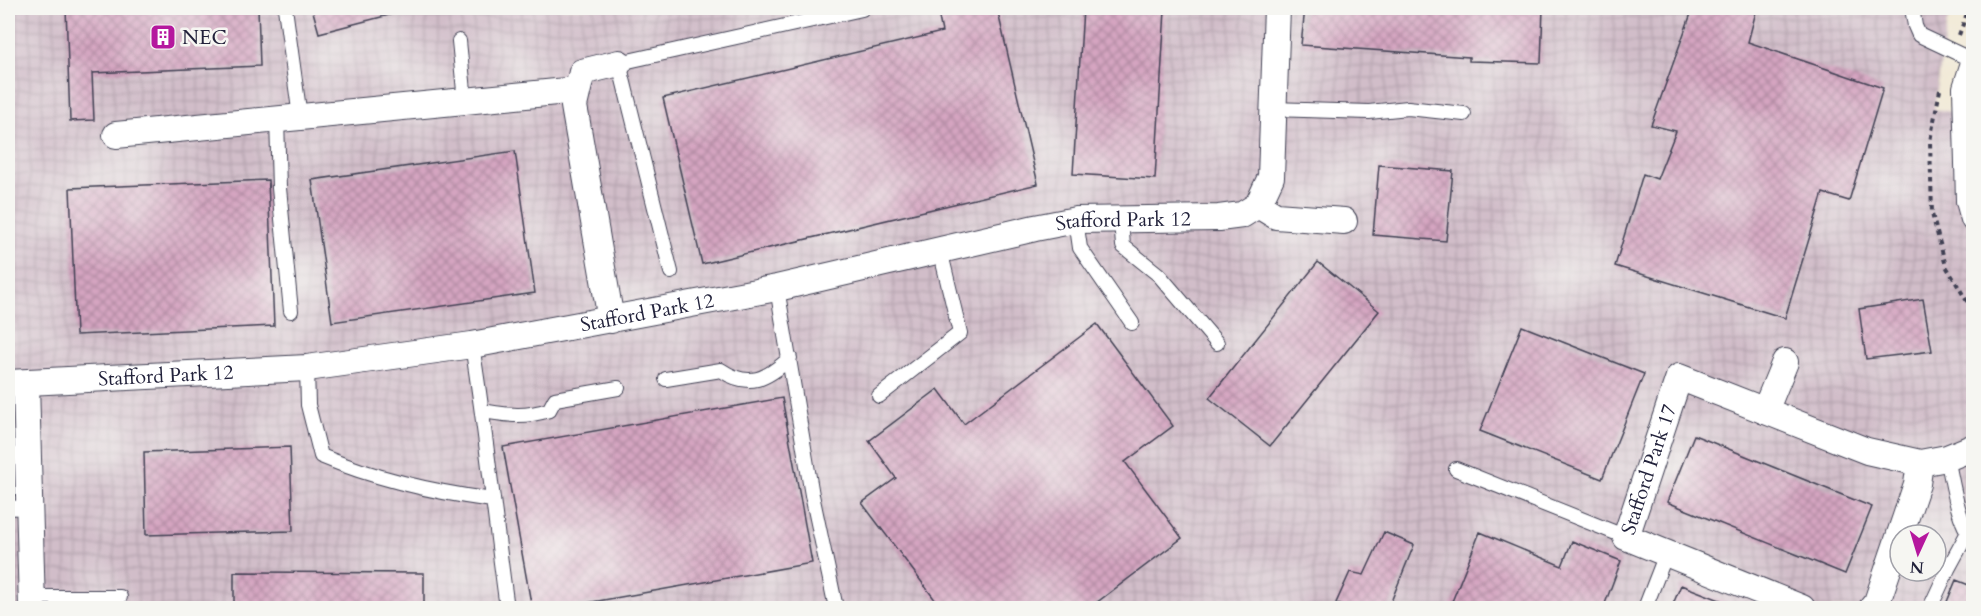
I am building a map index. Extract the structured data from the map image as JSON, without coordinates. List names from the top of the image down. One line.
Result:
{"streets":{"street":["Stafford Park 12","Stafford Park 17"]},"places":{"building":["NEC"]},"north":"bottom"}
